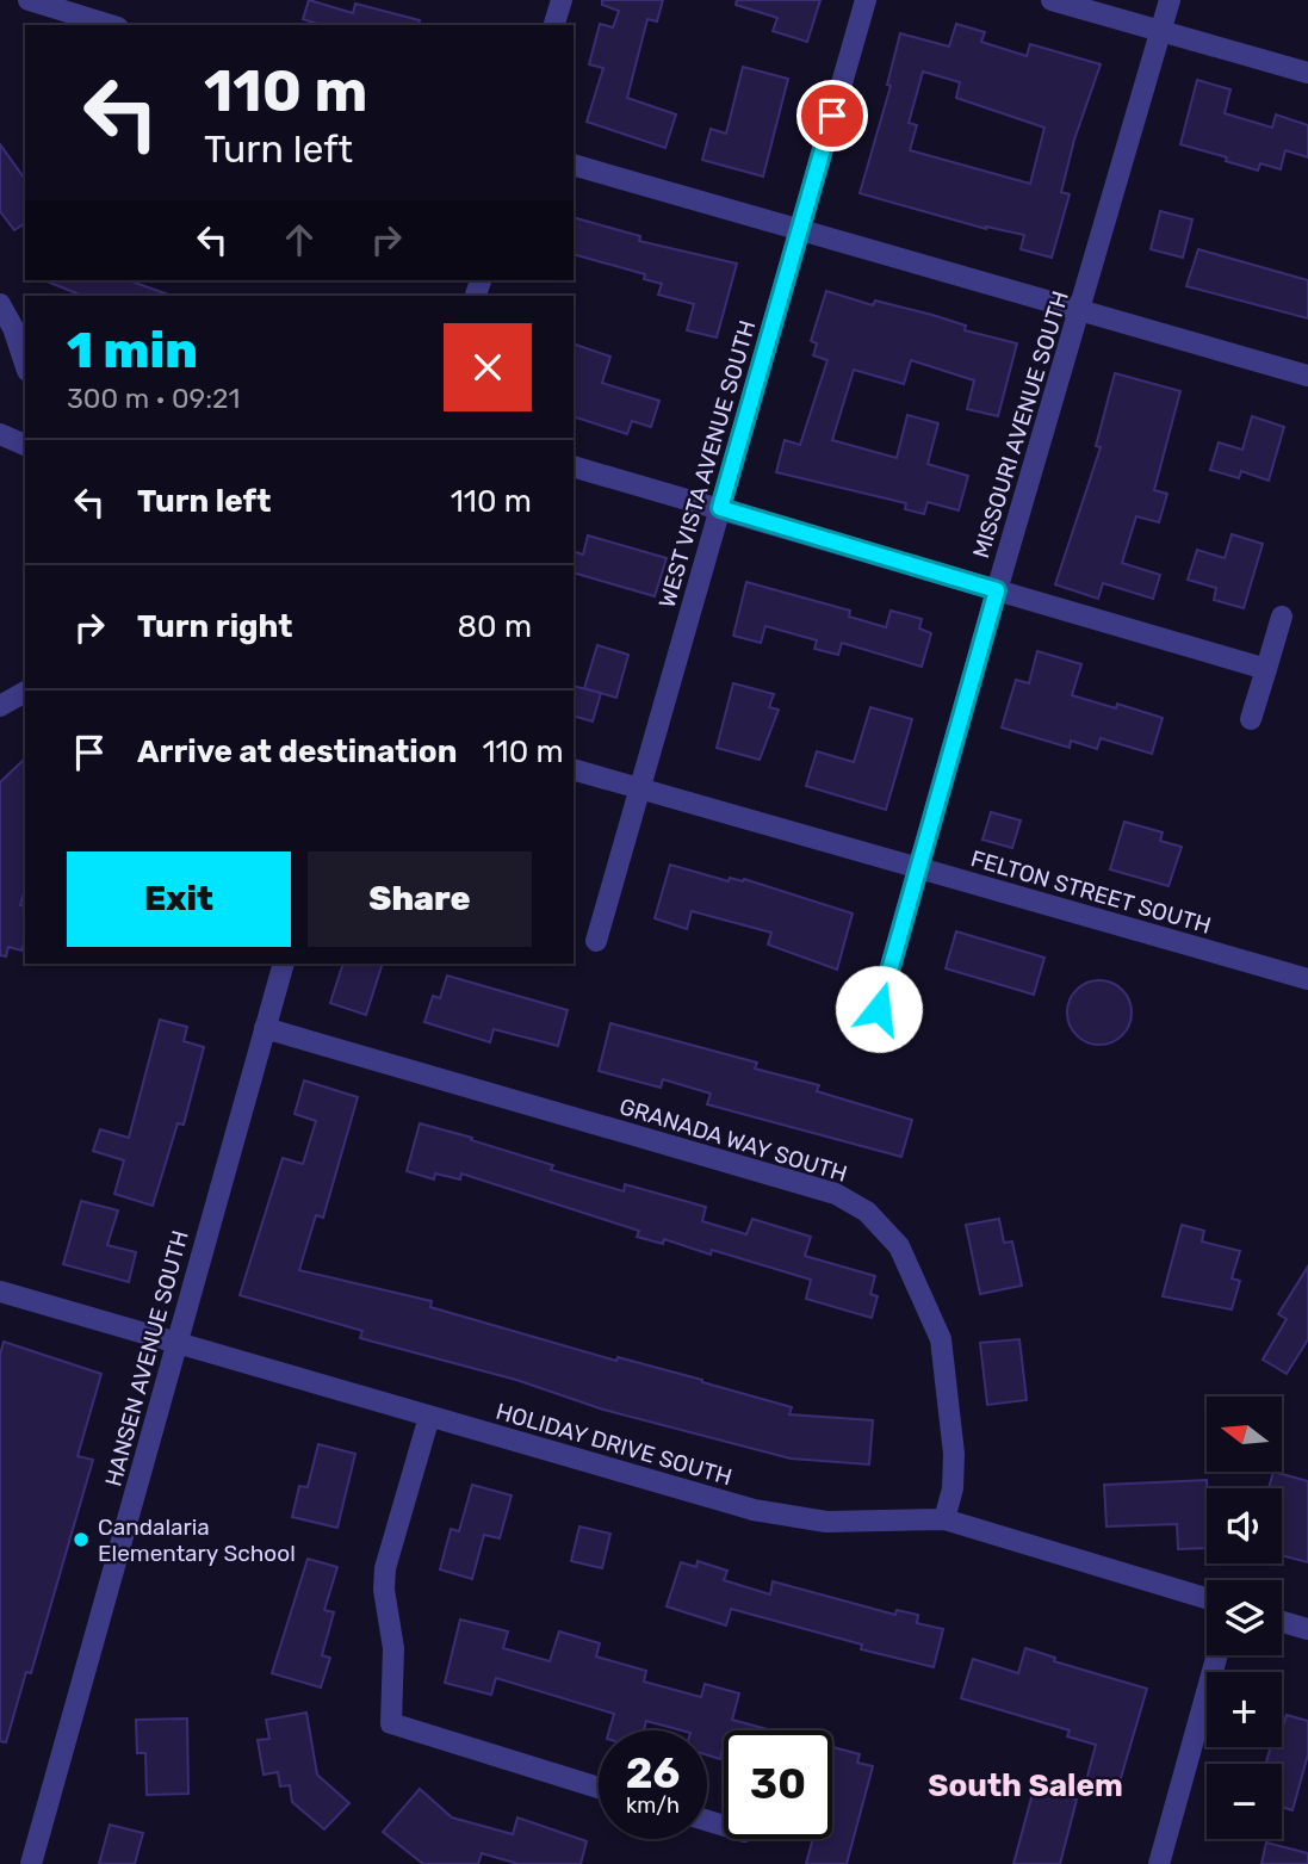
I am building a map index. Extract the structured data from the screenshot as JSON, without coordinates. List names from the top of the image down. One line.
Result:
{"streets":{"street":["MISSOURI AVENUE SOUTH","WEST VISTA AVENUE SOUTH","FELTON STREET SOUTH","GRANADA WAY SOUTH","HANSEN AVENUE SOUTH","HOLIDAY DRIVE SOUTH"]},"crossings":[["MISSOURI AVENUE SOUTH","FELTON STREET SOUTH"],["WEST VISTA AVENUE SOUTH","FELTON STREET SOUTH"],["GRANADA WAY SOUTH","HANSEN AVENUE SOUTH"],["GRANADA WAY SOUTH","HOLIDAY DRIVE SOUTH"],["HANSEN AVENUE SOUTH","HOLIDAY DRIVE SOUTH"]],"districts":["South Salem"],"places":["Candalaria Elementary School"],"north":"left","page":{"turn":["110 m","Turn left"],"heading":["1 min","300 m · 09:21"],"list":[{"name":"Turn left","value":"110 m"},{"name":"Turn right","value":"80 m"},{"name":"Arrive at destination","value":"110 m"}],"buttons":["Exit","Share"],"map_buttons":["+","−"],"speed":"26 km/h","limit":"30"}}
